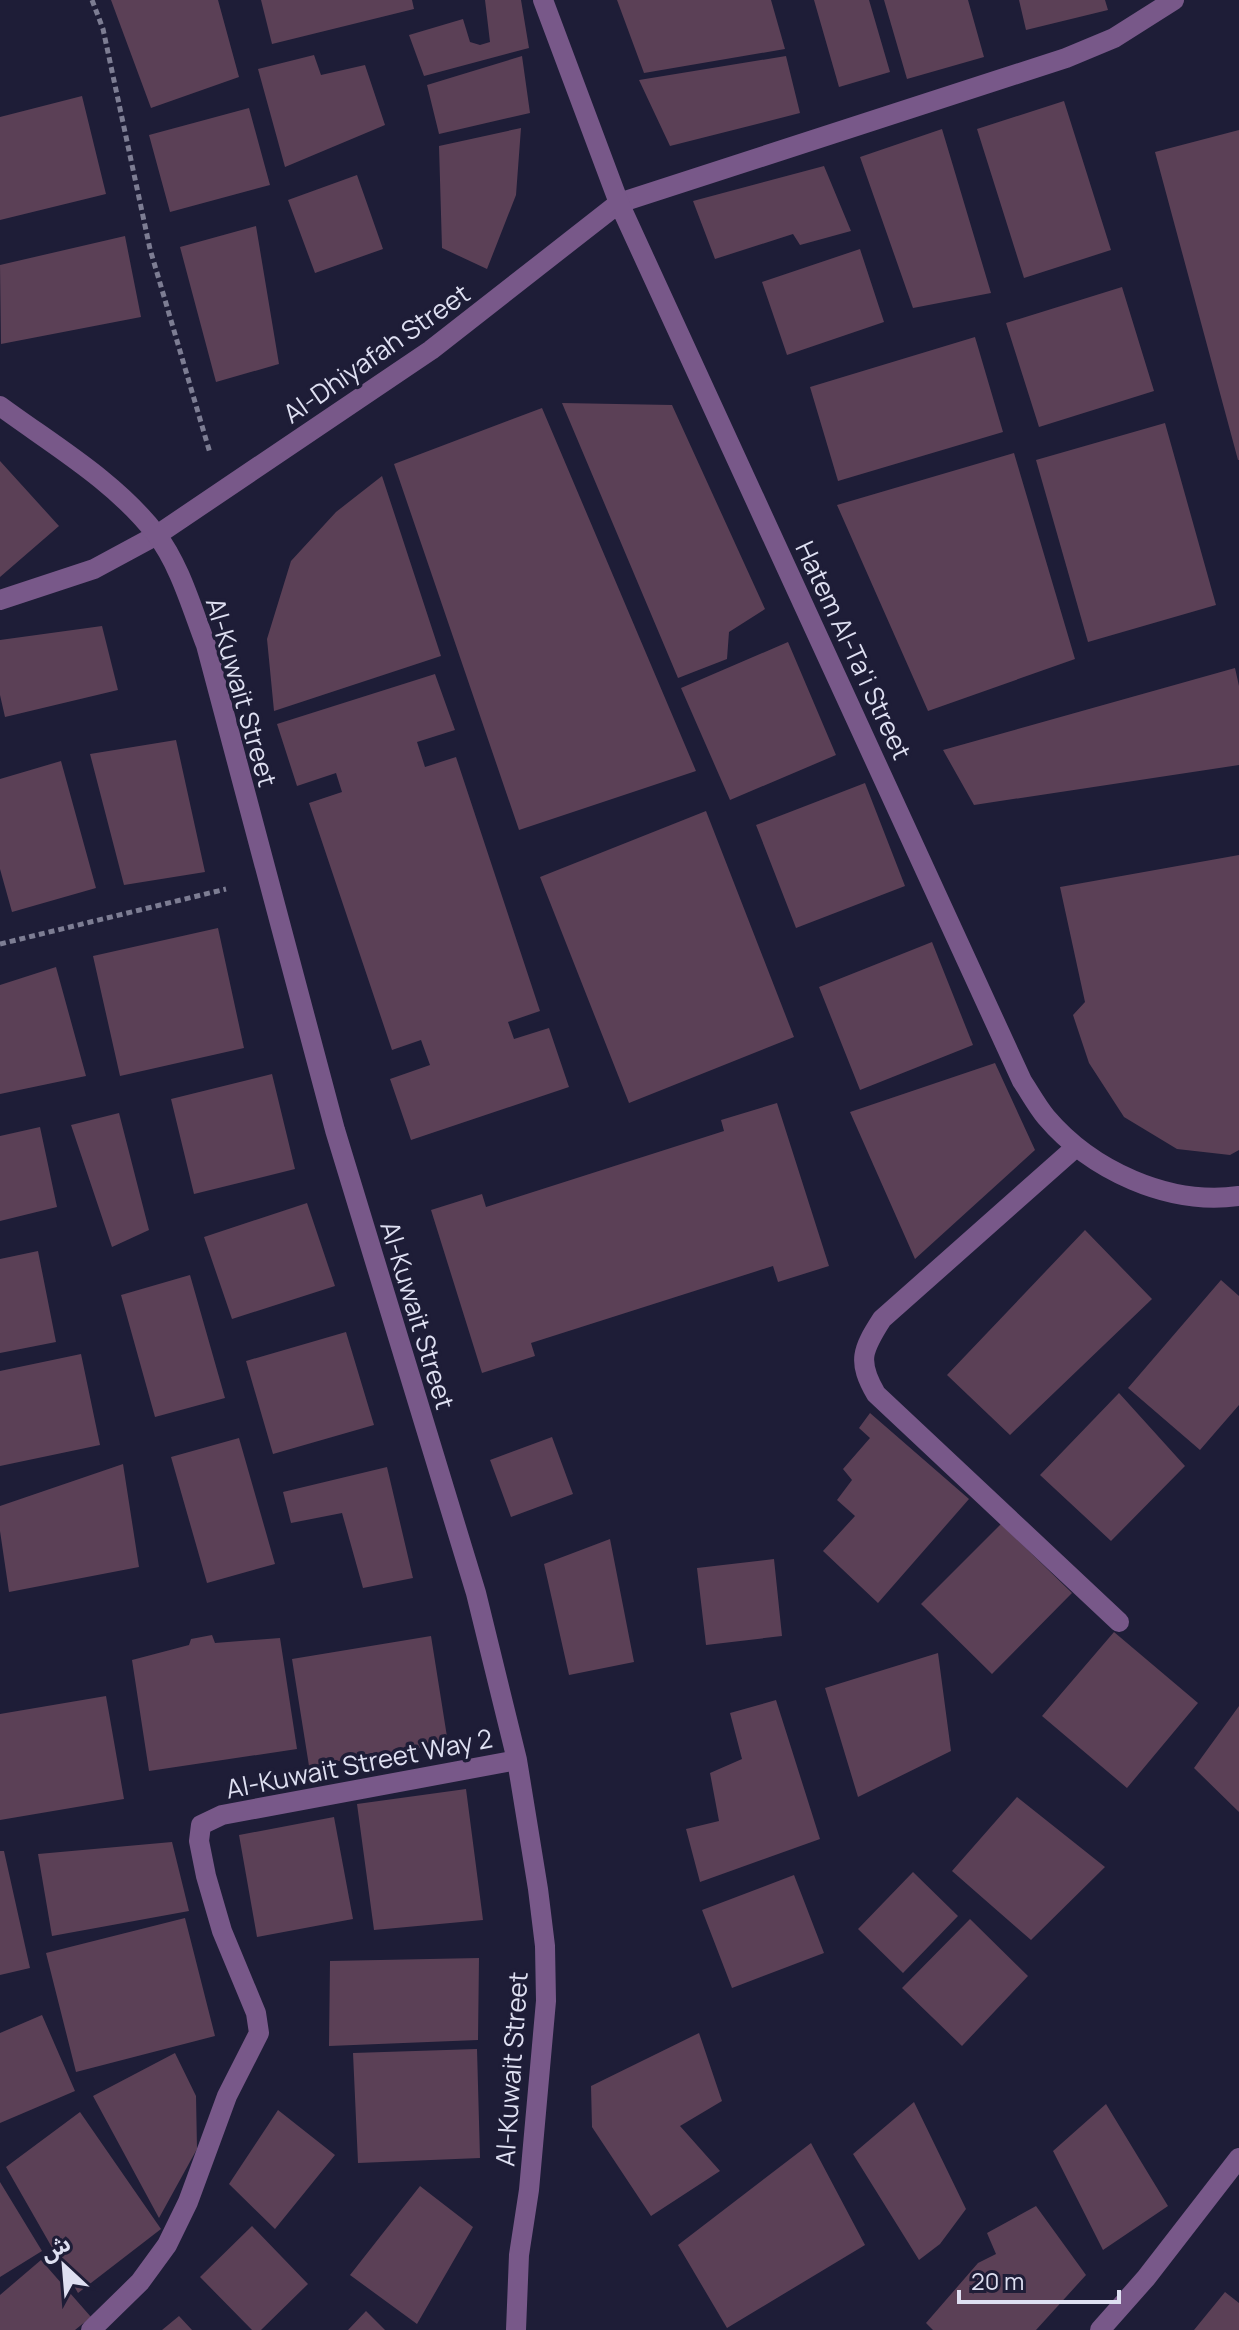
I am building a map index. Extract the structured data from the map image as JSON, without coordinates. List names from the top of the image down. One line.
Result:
{"streets":{"street":["Al-Dhiyafah Street","Hatem Al-Ta'i Street","Al-Kuwait Street","Al-Kuwait Street Way 2"]},"crossings":[["Al-Dhiyafah Street","Hatem Al-Ta'i Street"],["Al-Dhiyafah Street","Al-Kuwait Street"],["Al-Kuwait Street","Al-Kuwait Street Way 2"]],"scale_bar":"20 m","north":"top left"}
